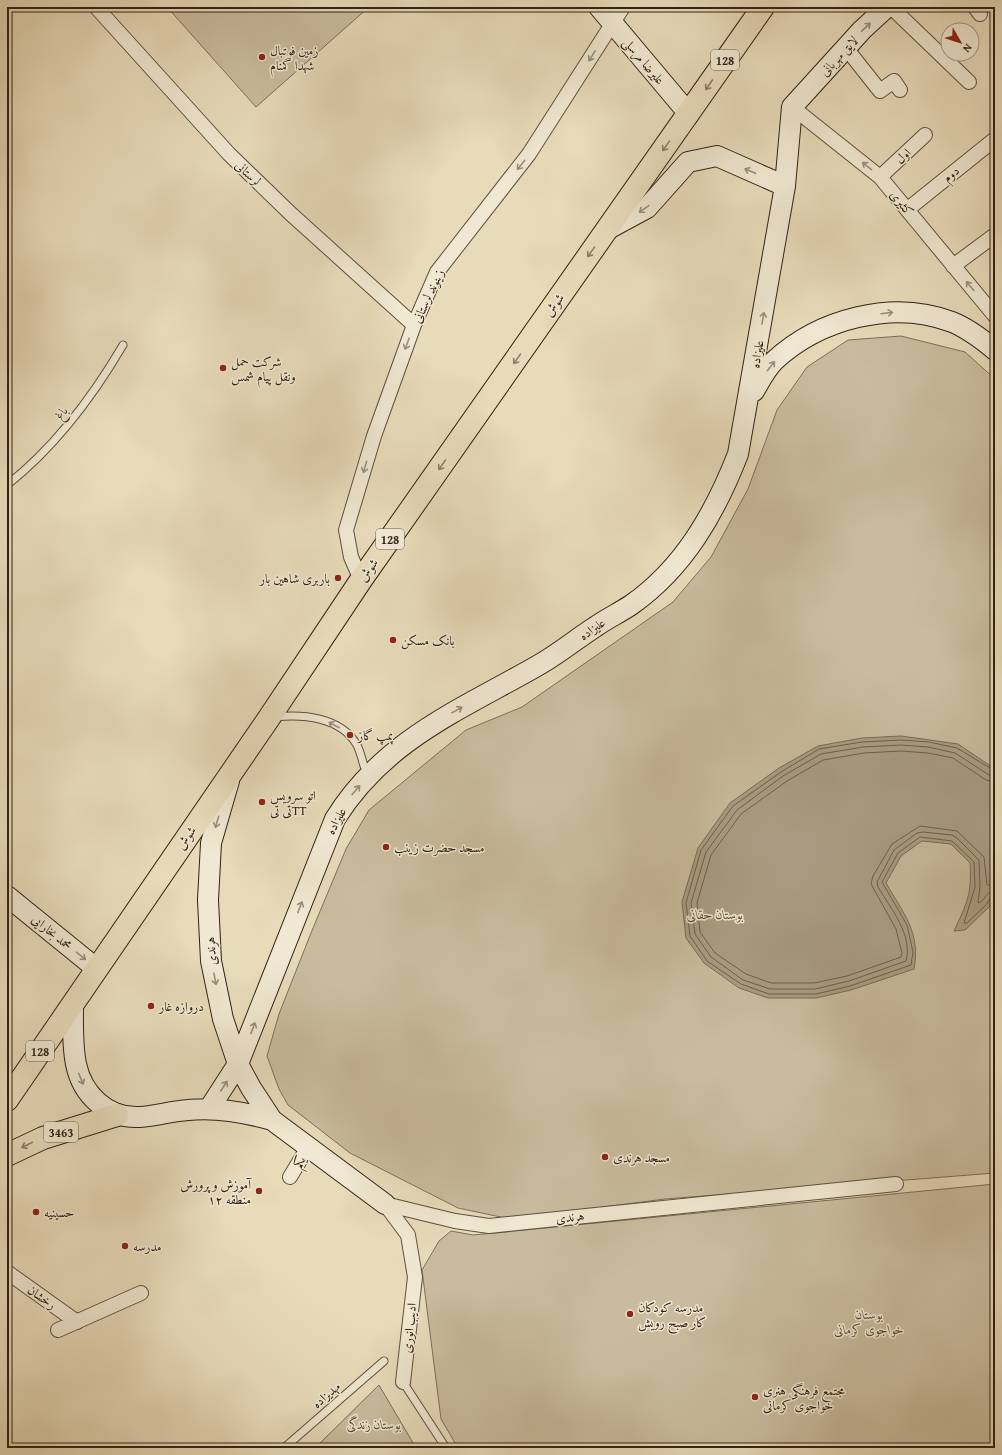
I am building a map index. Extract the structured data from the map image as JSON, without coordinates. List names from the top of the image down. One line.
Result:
{"streets":{"main road":["128","شوش","3463"],"street":["لایق مهربانی","علیرضا مرسلی","اول","لرستانی","دوم","کثیری","زینوند لرستانی","علیزاده","محمد بخارایی","هرندی","یکم","رخشان","ادیب انوری"],"lane":["باغ","مهدیزاده"]},"crossings":[["لایق مهربانی","کثیری"],["لایق مهربانی","علیزاده"],["علیرضا مرسلی","زینوند لرستانی"],["علیرضا مرسلی","شوش"],["اول","کثیری"],["لرستانی","زینوند لرستانی"],["دوم","کثیری"],["کثیری","علیزاده"],["زینوند لرستانی","شوش"],["شوش","محمد بخارایی"],["شوش","هرندی"],["علیزاده","هرندی"],["هرندی","3463"],["هرندی","یکم"],["هرندی","ادیب انوری"]],"one_way":["لایق مهربانی","کثیری","زینوند لرستانی","شوش","علیزاده","محمد بخارایی"],"parks":["بوستان حقانی","بوستان خواجوی کرمانی","بوستان زندگی"],"places":["زمین فوتبال شهدا گمنام","شرکت حمل ونقل پیام شمس","باربری شاهین بار","بانک مسکن","پمپ گاز","اتو سرویس تی تیTT","مسجد حضرت زینب","دروازه غار","مسجد هرندی","آموزش و پرورش منطقه ۱۲","حسینیه","مدرسه","مدرسه کودکان کار صبح رویش","مجتمع فرهنگی هنری خواجوی كرمانی"],"north":"bottom right"}
